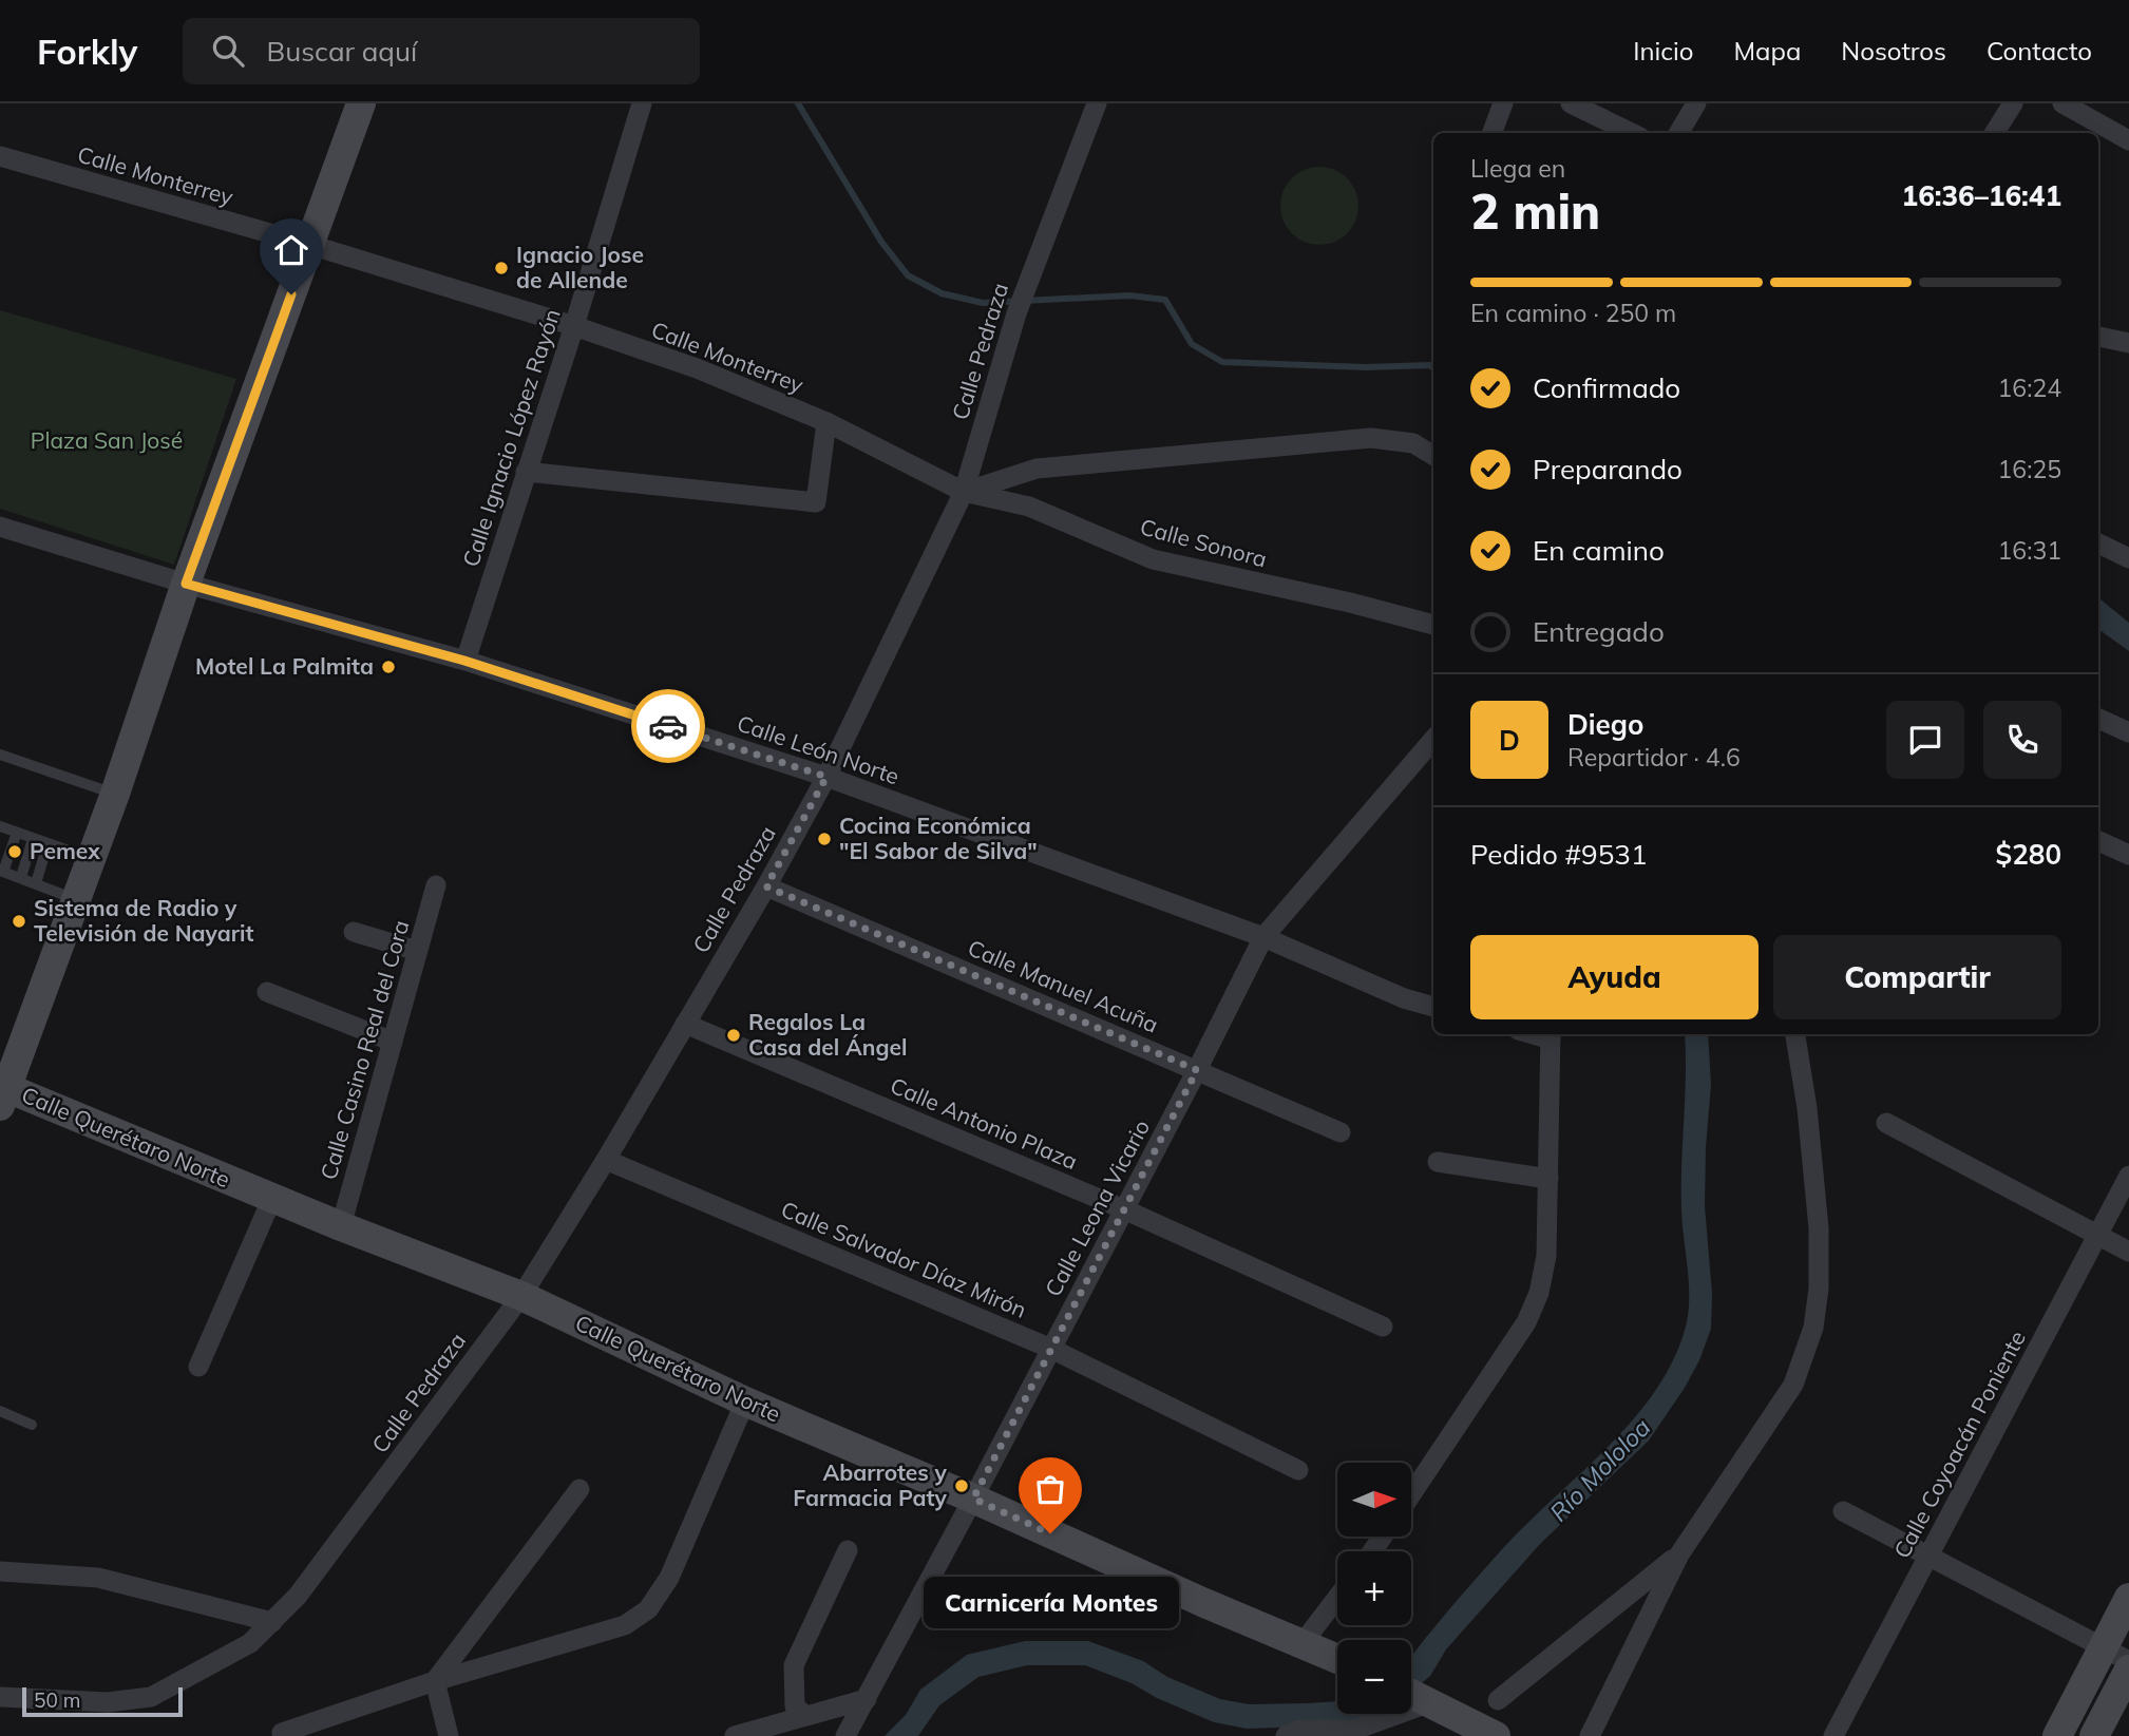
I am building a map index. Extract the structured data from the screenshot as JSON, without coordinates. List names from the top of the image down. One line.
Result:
{"streets":{"street":["Calle Monterrey","Calle Pedraza","Calle Ignacio López Rayón","Calle Sonora","Calle León Norte","Calle Manuel Acuña","Calle Casino Real del Cora","Calle Antonio Plaza","Calle Querétaro Norte","Calle Leona Vicario","Calle Salvador Díaz Mirón","Calle Coyoacán Poniente"]},"crossings":[["Calle Monterrey","Calle Pedraza"],["Calle Monterrey","Calle Ignacio López Rayón"],["Calle Monterrey","Calle Sonora"],["Calle Pedraza","Calle Sonora"],["Calle Pedraza","Calle León Norte"],["Calle Pedraza","Calle Manuel Acuña"],["Calle Pedraza","Calle Antonio Plaza"],["Calle Pedraza","Calle Querétaro Norte"],["Calle Pedraza","Calle Salvador Díaz Mirón"],["Calle Ignacio López Rayón","Calle León Norte"],["Calle León Norte","Calle Leona Vicario"],["Calle Manuel Acuña","Calle Leona Vicario"],["Calle Casino Real del Cora","Calle Querétaro Norte"],["Calle Antonio Plaza","Calle Leona Vicario"],["Calle Querétaro Norte","Calle Leona Vicario"],["Calle Leona Vicario","Calle Salvador Díaz Mirón"]],"water":["Río Mololoa"],"parks":["Plaza San José"],"places":["Ignacio Jose de Allende","Motel La Palmita","Cocina Económica \"El Sabor de Silva\"","Pemex","Sistema de Radio y Televisión de Nayarit","Regalos La Casa del Ángel","Abarrotes y Farmacia Paty","Carnicería Montes"],"scale_bar":"50 m","north":"right","page":{"header":"Forkly","search":"Buscar aquí","nav":["Inicio","Mapa","Nosotros","Contacto"],"heading":["2 min","Llega en","16:36–16:41"],"panel":["Diego","Repartidor · 4.6","Pedido #9531","$280"],"bar":"En camino · 250 m","list":[["Confirmado","16:24"],["Preparando","16:25"],["En camino","16:31"],"Entregado"],"round":"D","buttons":["Ayuda","Compartir"],"map_buttons":["+","−"],"bubble":"Carnicería Montes","scale":"50 m"}}
